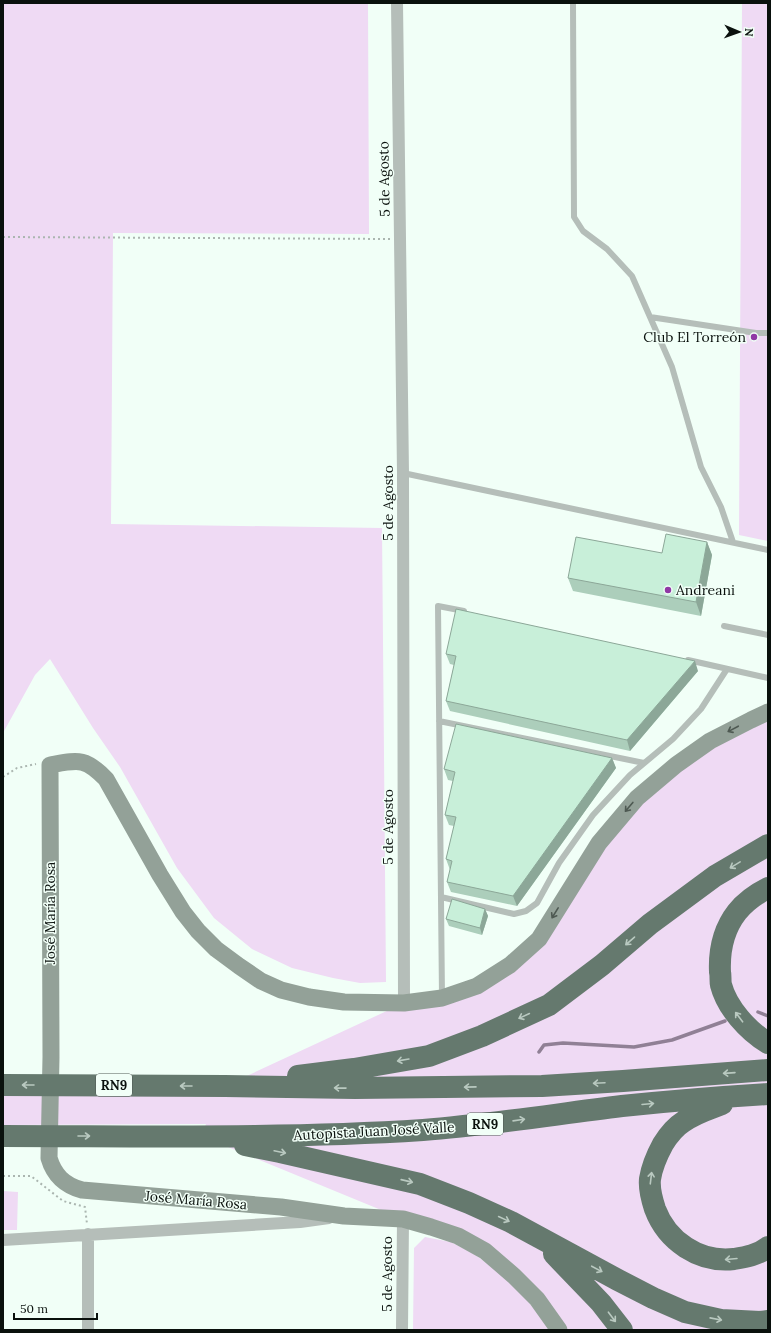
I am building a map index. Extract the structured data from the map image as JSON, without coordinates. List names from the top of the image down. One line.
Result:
{"streets":{"highway":["RN9","Autopista Juan José Valle"],"main road":["José María Rosa"],"street":["5 de Agosto"]},"crossings":[["5 de Agosto","José María Rosa"]],"places":["Club El Torreón","Andreani"],"scale_bar":"50 m","north":"right"}
